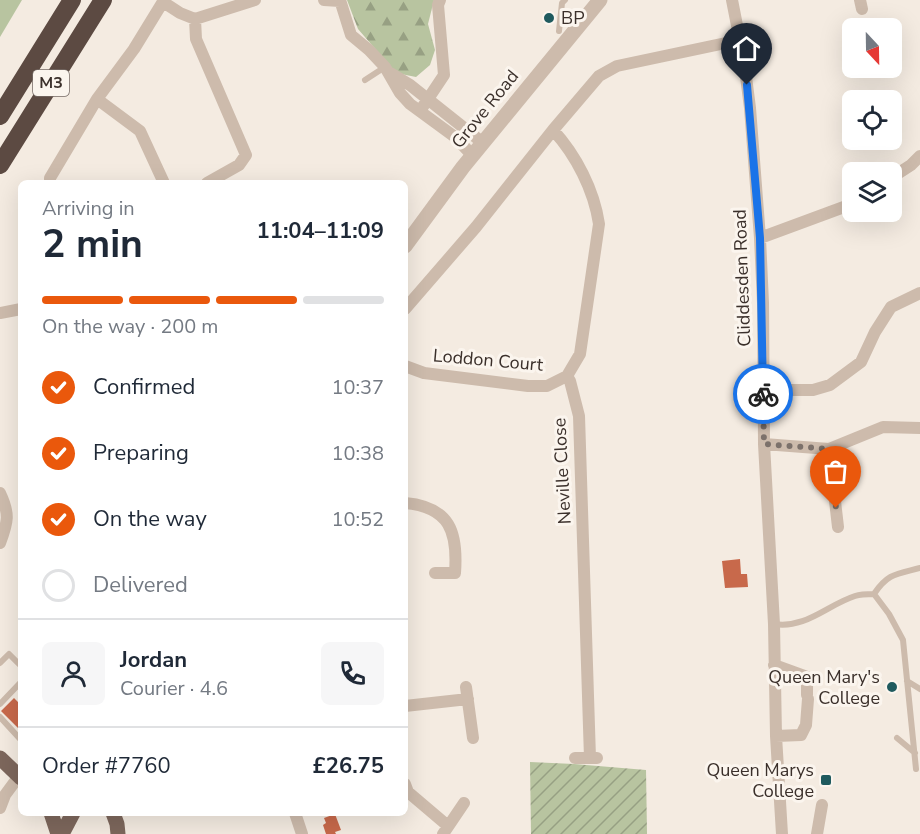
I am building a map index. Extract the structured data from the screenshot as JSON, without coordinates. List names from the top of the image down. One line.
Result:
{"streets":{"highway":["M3"],"street":["Grove Road","Cliddesden Road","Loddon Court","Neville Close"]},"crossings":[["Loddon Court","Neville Close"]],"places":{"other":["BP","Queen Mary's College"],"transit":["Queen Marys College"]},"north":"bottom","page":{"heading":["2 min","Arriving in","11:04–11:09"],"panel":["Jordan","Courier · 4.6","Order #7760","£26.75"],"bar":"On the way · 200 m","list":[["Confirmed","10:37"],["Preparing","10:38"],["On the way","10:52"],"Delivered"]}}
